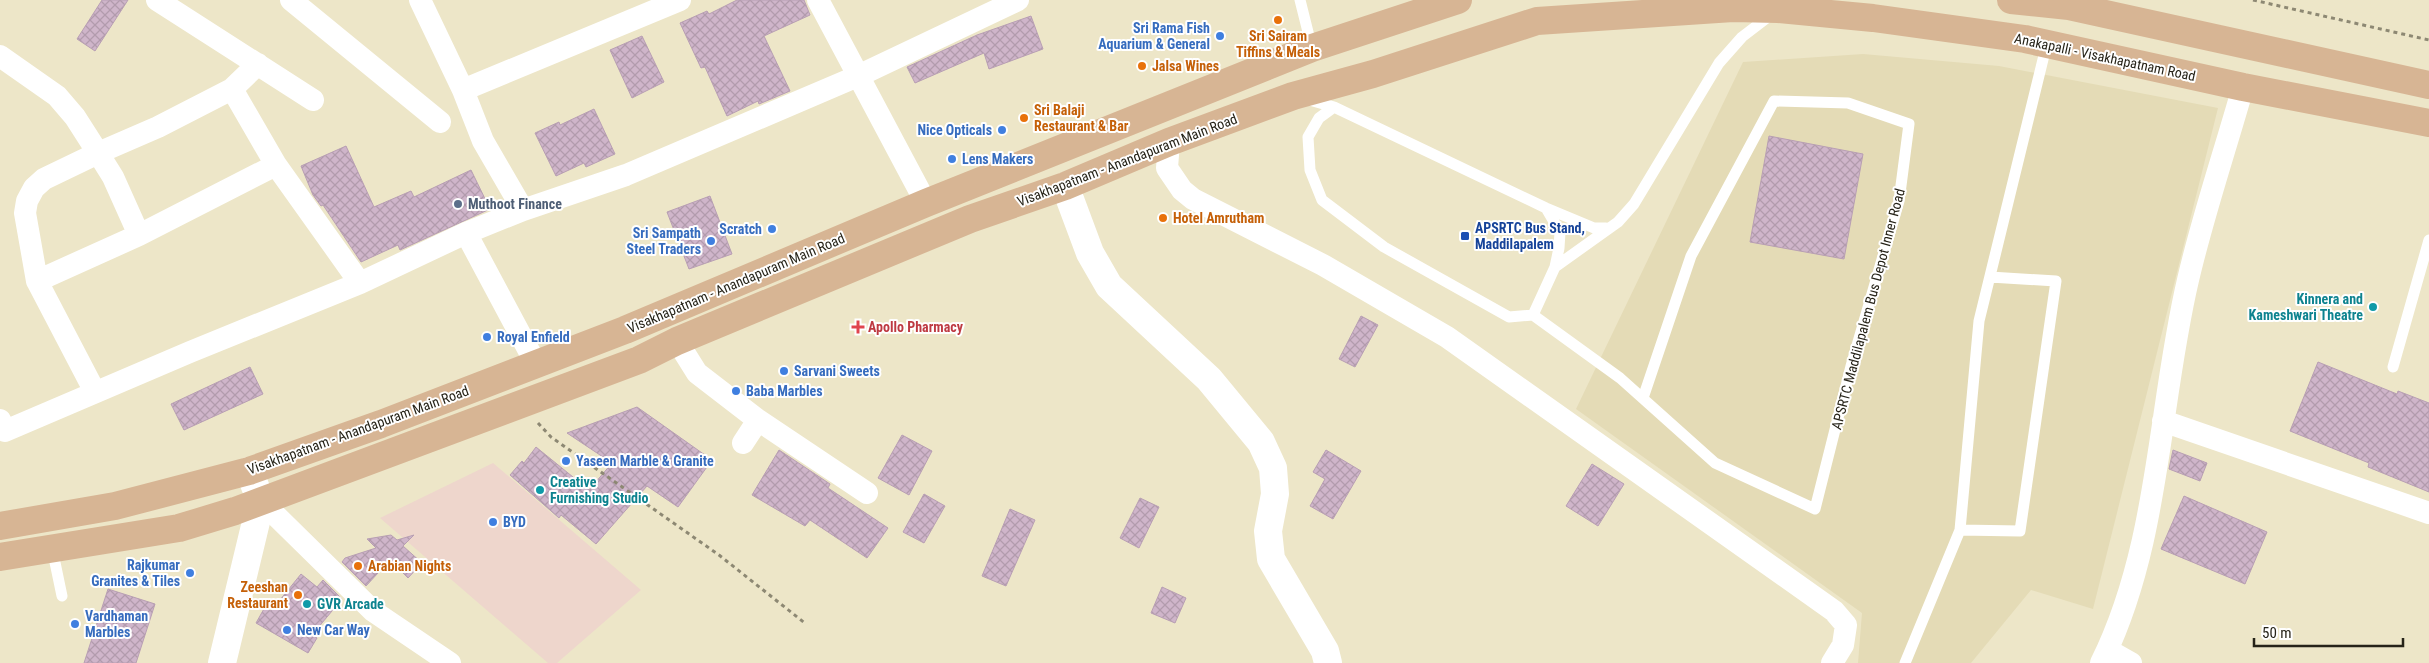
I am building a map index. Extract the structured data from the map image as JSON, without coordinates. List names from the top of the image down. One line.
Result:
{"streets":{"main road":["Anakapalli - Visakhapatnam Road","Visakhapatnam - Anandapuram Main Road"],"lane":["APSRTC Maddilapalem Bus Depot Inner Road"]},"crossings":[["Anakapalli - Visakhapatnam Road","Visakhapatnam - Anandapuram Main Road"]],"places":{"other":["Sri Sairam Tiffins & Meals","Sri Rama Fish Aquarium & General","Jalsa Wines","Sri Balaji Restaurant & Bar","Nice Opticals","Lens Makers","Muthoot Finance","Hotel Amrutham","Scratch","Sri Sampath Steel Traders","Kinnera and Kameshwari Theatre","Royal Enfield","Sarvani Sweets","Baba Marbles","Yaseen Marble & Granite","Creative Furnishing Studio","BYD","Arabian Nights","Rajkumar Granites & Tiles","Zeeshan Restaurant","GVR Arcade","Vardhaman Marbles","New Car Way"],"transit":["APSRTC Bus Stand, Maddilapalem"],"health":["Apollo Pharmacy"]},"scale_bar":"50 m"}
